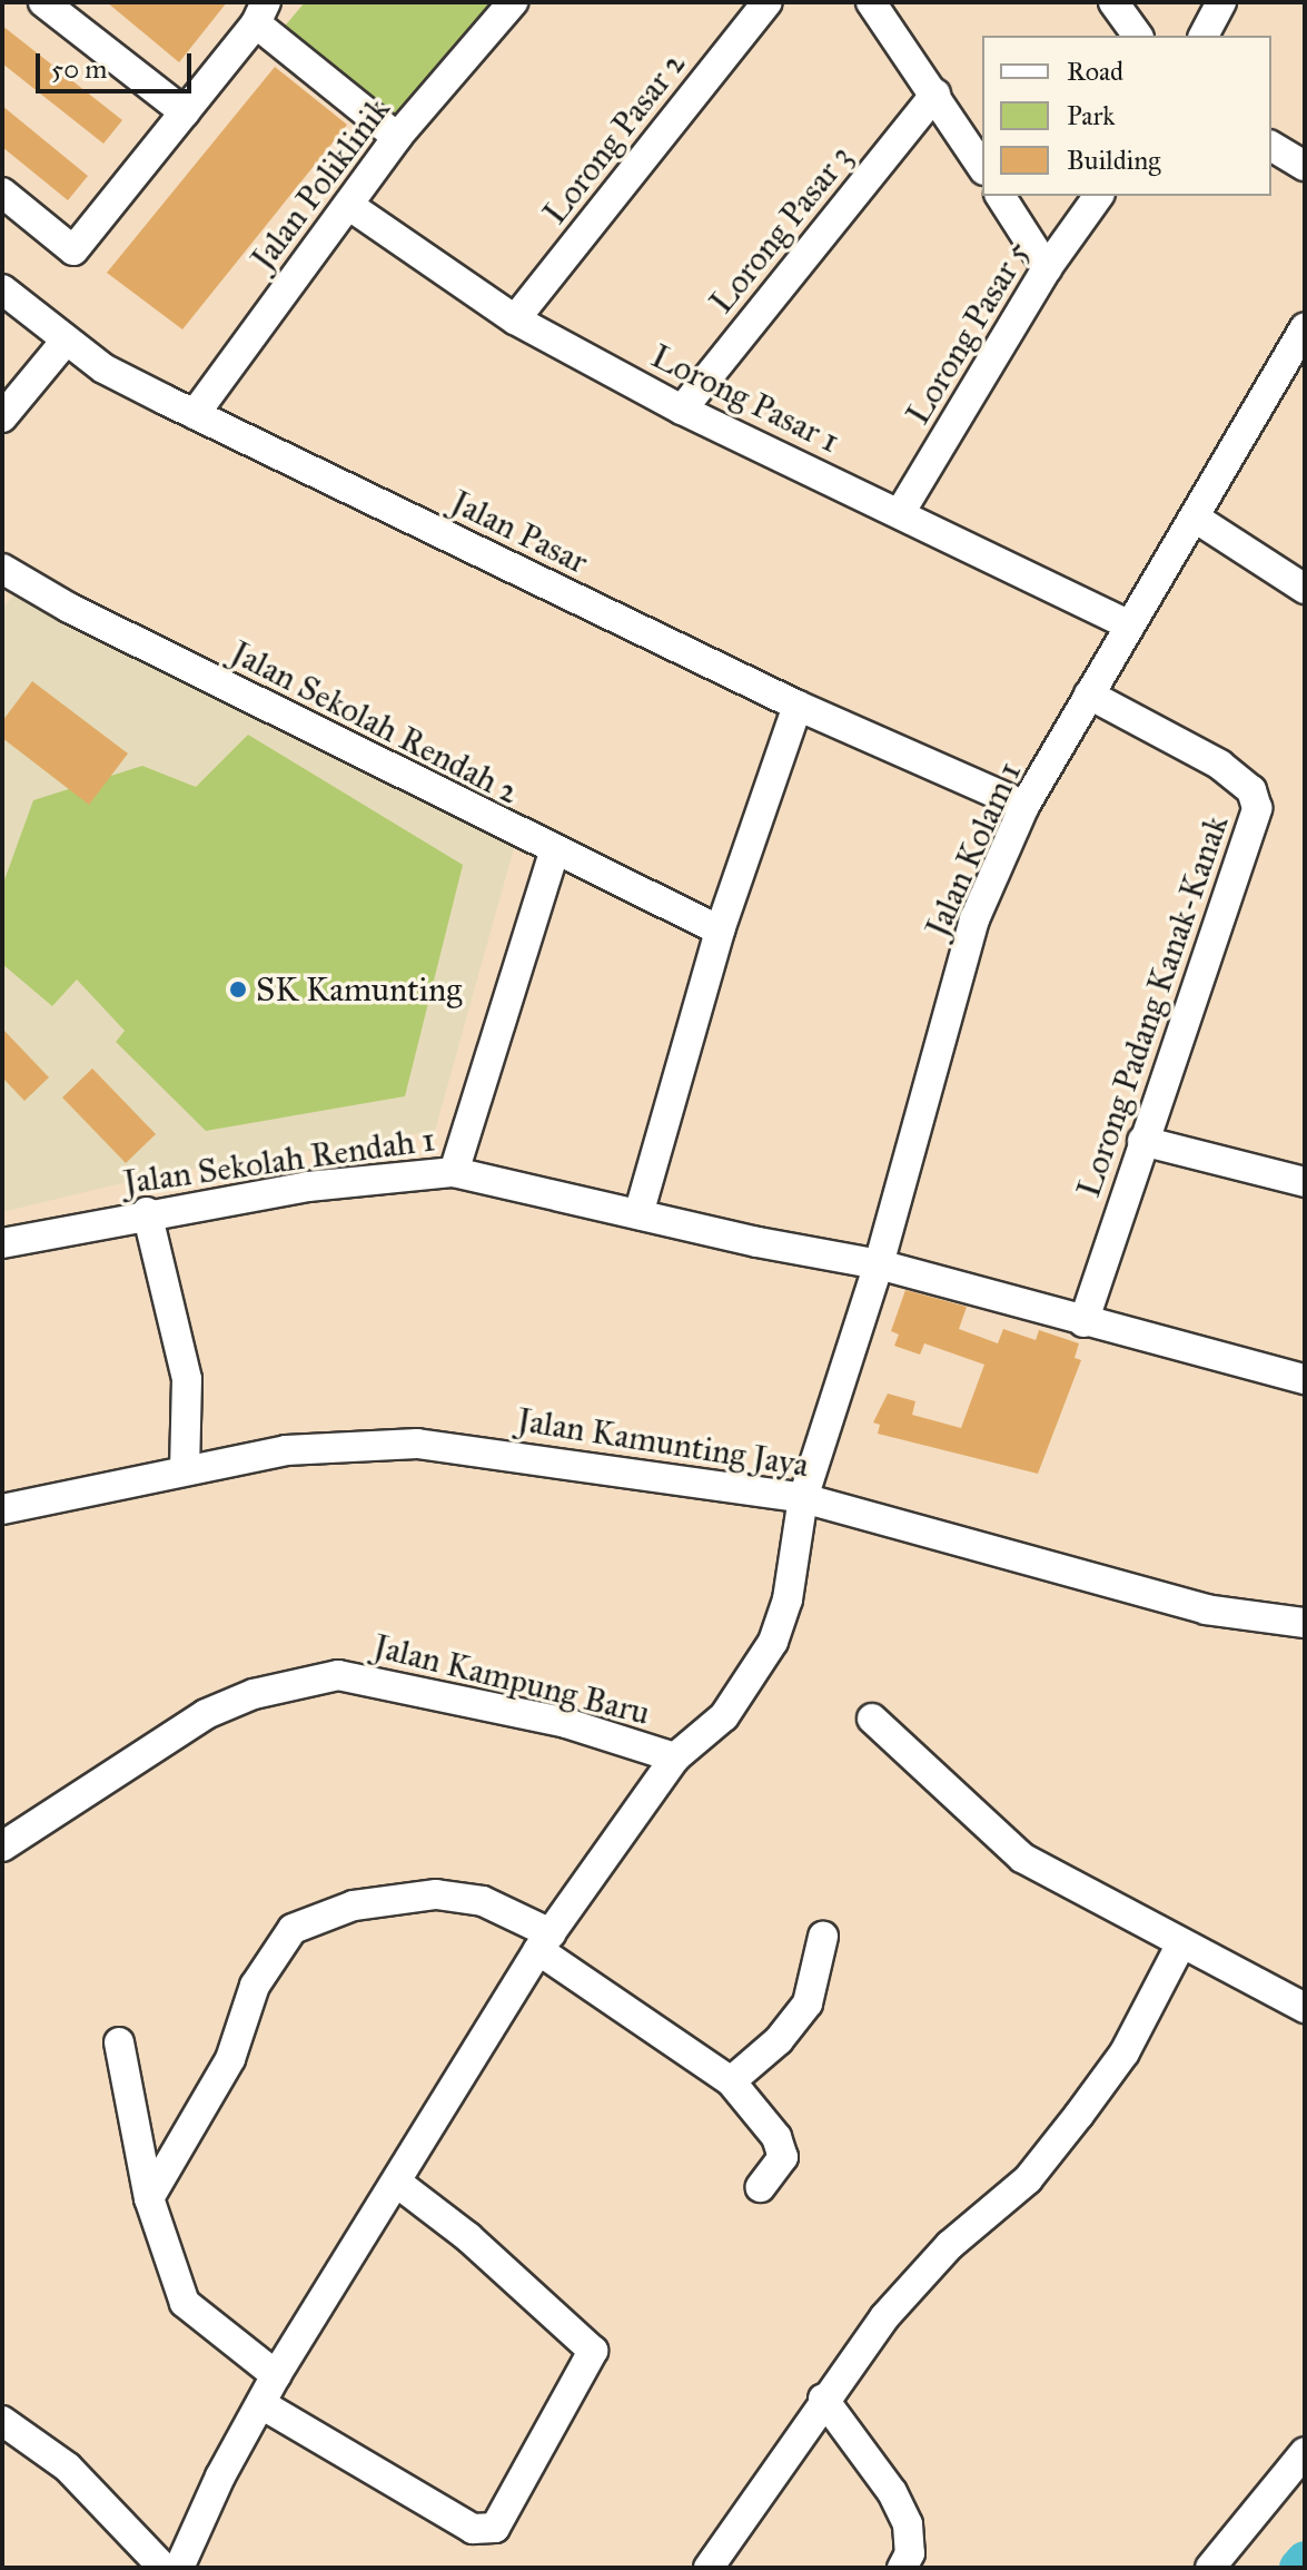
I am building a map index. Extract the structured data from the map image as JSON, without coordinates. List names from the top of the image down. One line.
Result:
{"streets":{"street":["Lorong Pasar 2","Jalan Poliklinik","Lorong Pasar 3","Lorong Pasar 5","Lorong Pasar 1","Jalan Pasar","Jalan Sekolah Rendah 2","Jalan Kolam 1","Lorong Padang Kanak-Kanak","Jalan Sekolah Rendah 1","Jalan Kamunting Jaya","Jalan Kampung Baru"]},"crossings":[["Lorong Pasar 2","Lorong Pasar 1"],["Jalan Poliklinik","Lorong Pasar 1"],["Jalan Poliklinik","Jalan Pasar"],["Lorong Pasar 3","Lorong Pasar 1"],["Lorong Pasar 5","Lorong Pasar 1"],["Lorong Pasar 1","Jalan Kolam 1"],["Jalan Pasar","Jalan Kolam 1"],["Jalan Kolam 1","Lorong Padang Kanak-Kanak"],["Jalan Kolam 1","Jalan Sekolah Rendah 1"],["Jalan Kolam 1","Jalan Kamunting Jaya"],["Jalan Kolam 1","Jalan Kampung Baru"],["Lorong Padang Kanak-Kanak","Jalan Sekolah Rendah 1"]],"places":["SK Kamunting"],"legend":["Road","Park","Building"],"scale_bar":"50 m"}
